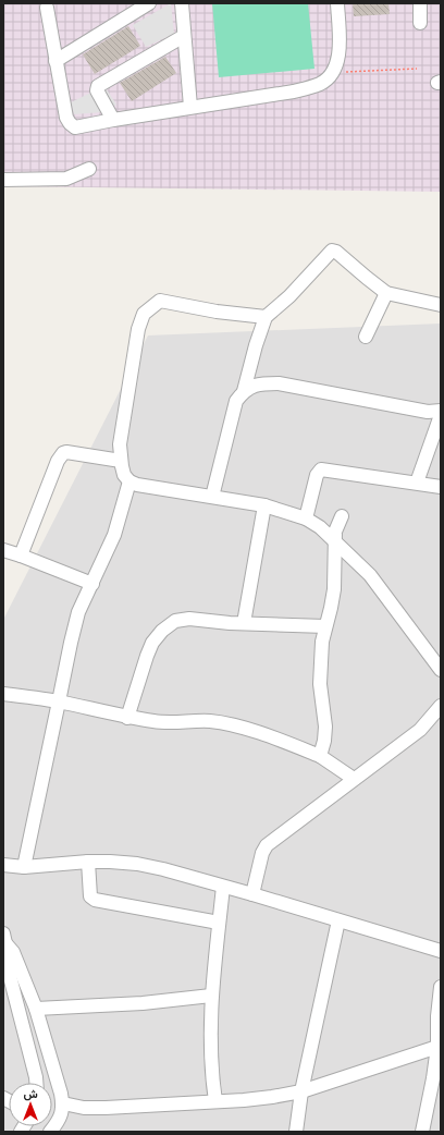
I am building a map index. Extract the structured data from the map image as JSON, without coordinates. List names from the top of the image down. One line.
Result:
{"north":"top"}
